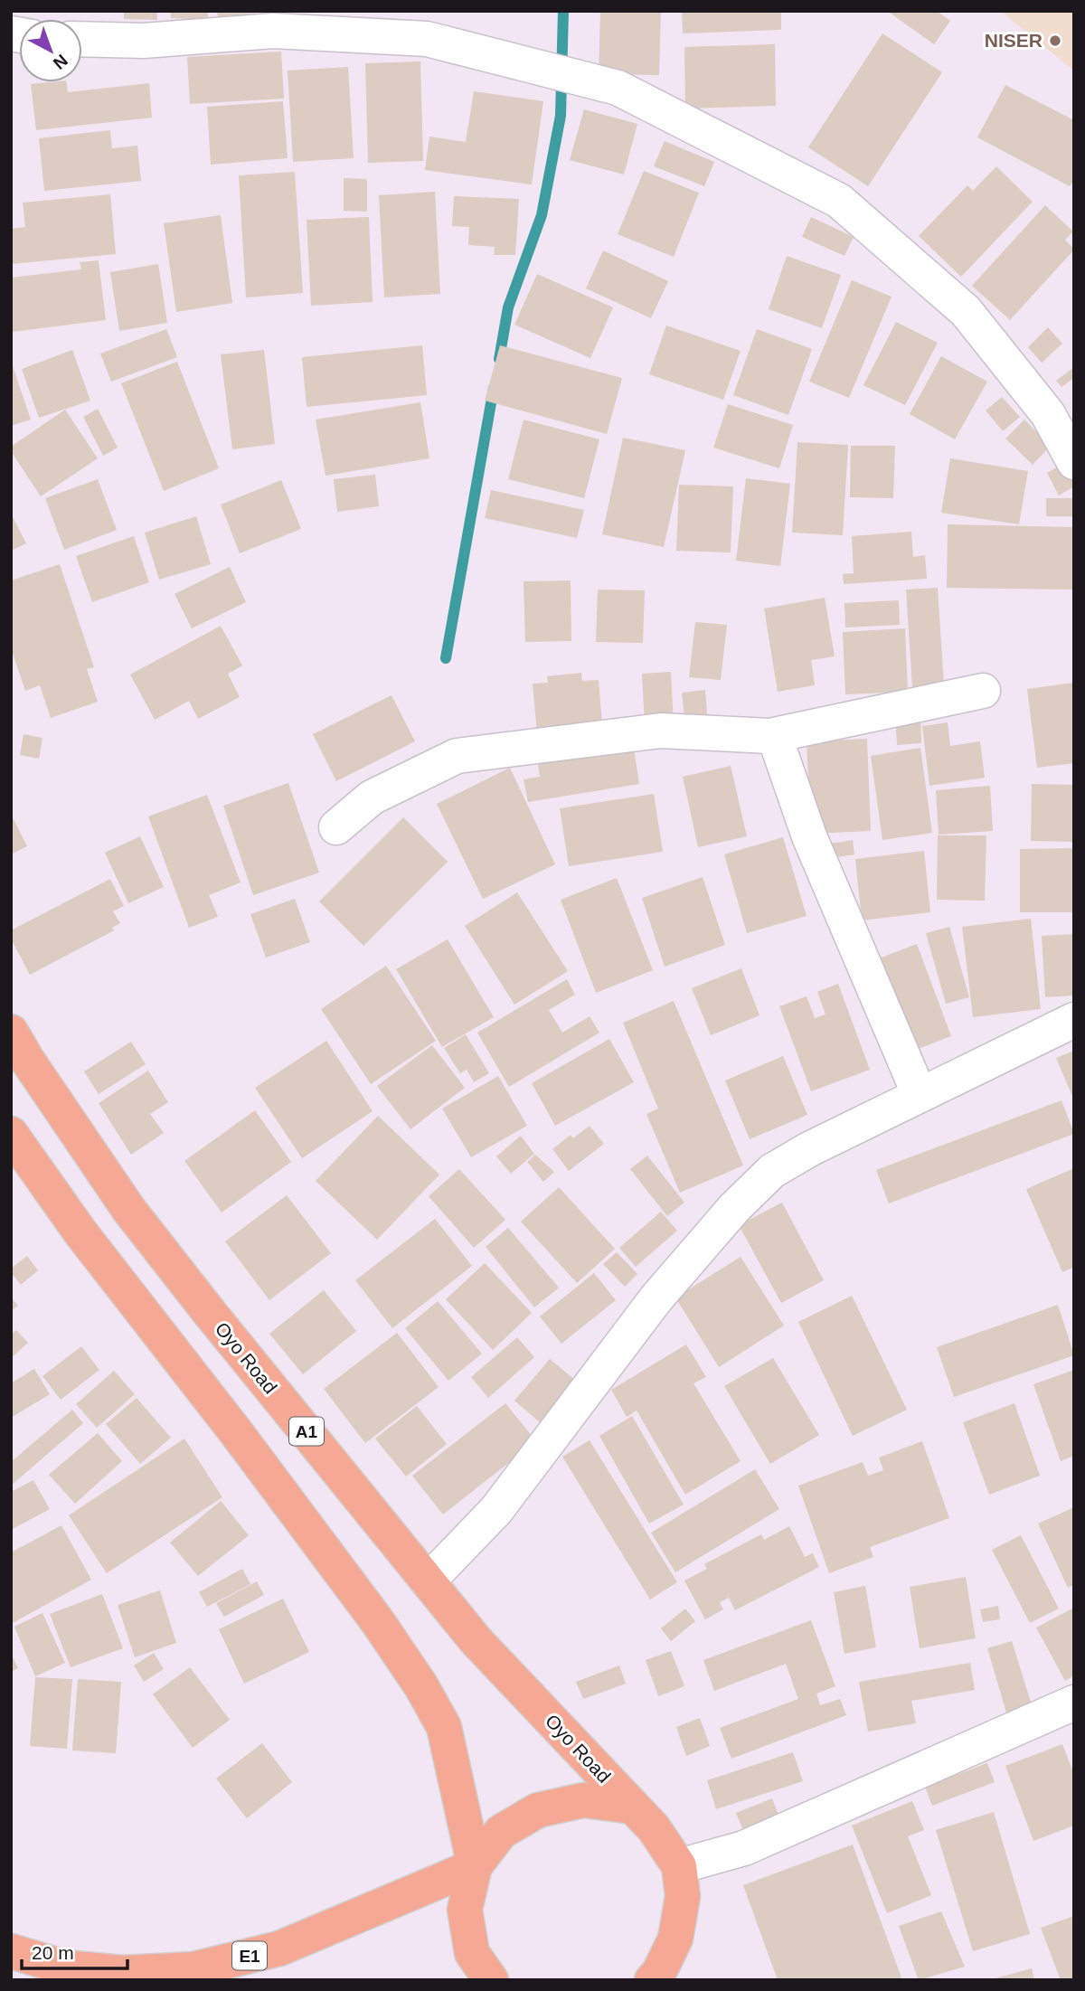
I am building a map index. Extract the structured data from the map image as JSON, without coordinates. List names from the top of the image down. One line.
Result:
{"streets":{"highway":["Oyo Road","A1","E1"]},"places":["NISER"],"scale_bar":"20 m","north":"bottom right"}
